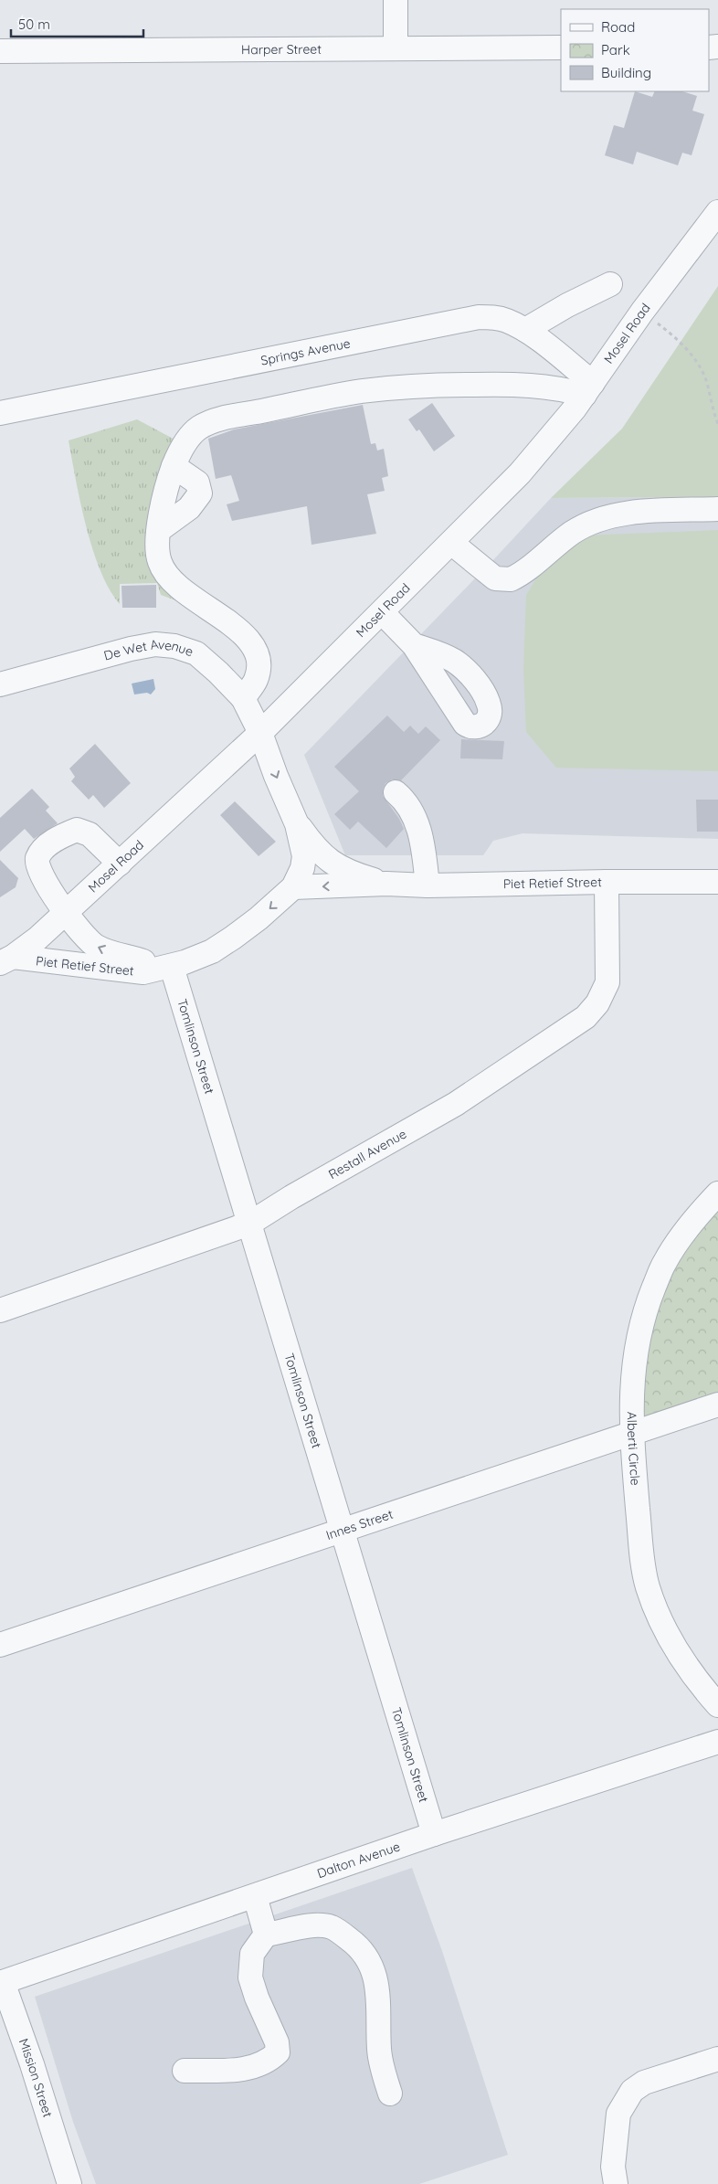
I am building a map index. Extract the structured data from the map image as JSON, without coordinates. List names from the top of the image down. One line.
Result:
{"streets":{"street":["Harper Street","Mosel Road","Springs Avenue","De Wet Avenue","Piet Retief Street","Tomlinson Street","Restall Avenue","Alberti Circle","Innes Street","Dalton Avenue","Mission Street"]},"crossings":[["Mosel Road","Springs Avenue"],["Mosel Road","De Wet Avenue"],["Mosel Road","Piet Retief Street"],["De Wet Avenue","Piet Retief Street"],["Piet Retief Street","Tomlinson Street"],["Piet Retief Street","Restall Avenue"],["Tomlinson Street","Restall Avenue"],["Tomlinson Street","Innes Street"],["Tomlinson Street","Dalton Avenue"],["Alberti Circle","Innes Street"],["Dalton Avenue","Mission Street"]],"legend":["Road","Park","Building"],"scale_bar":"50 m"}
